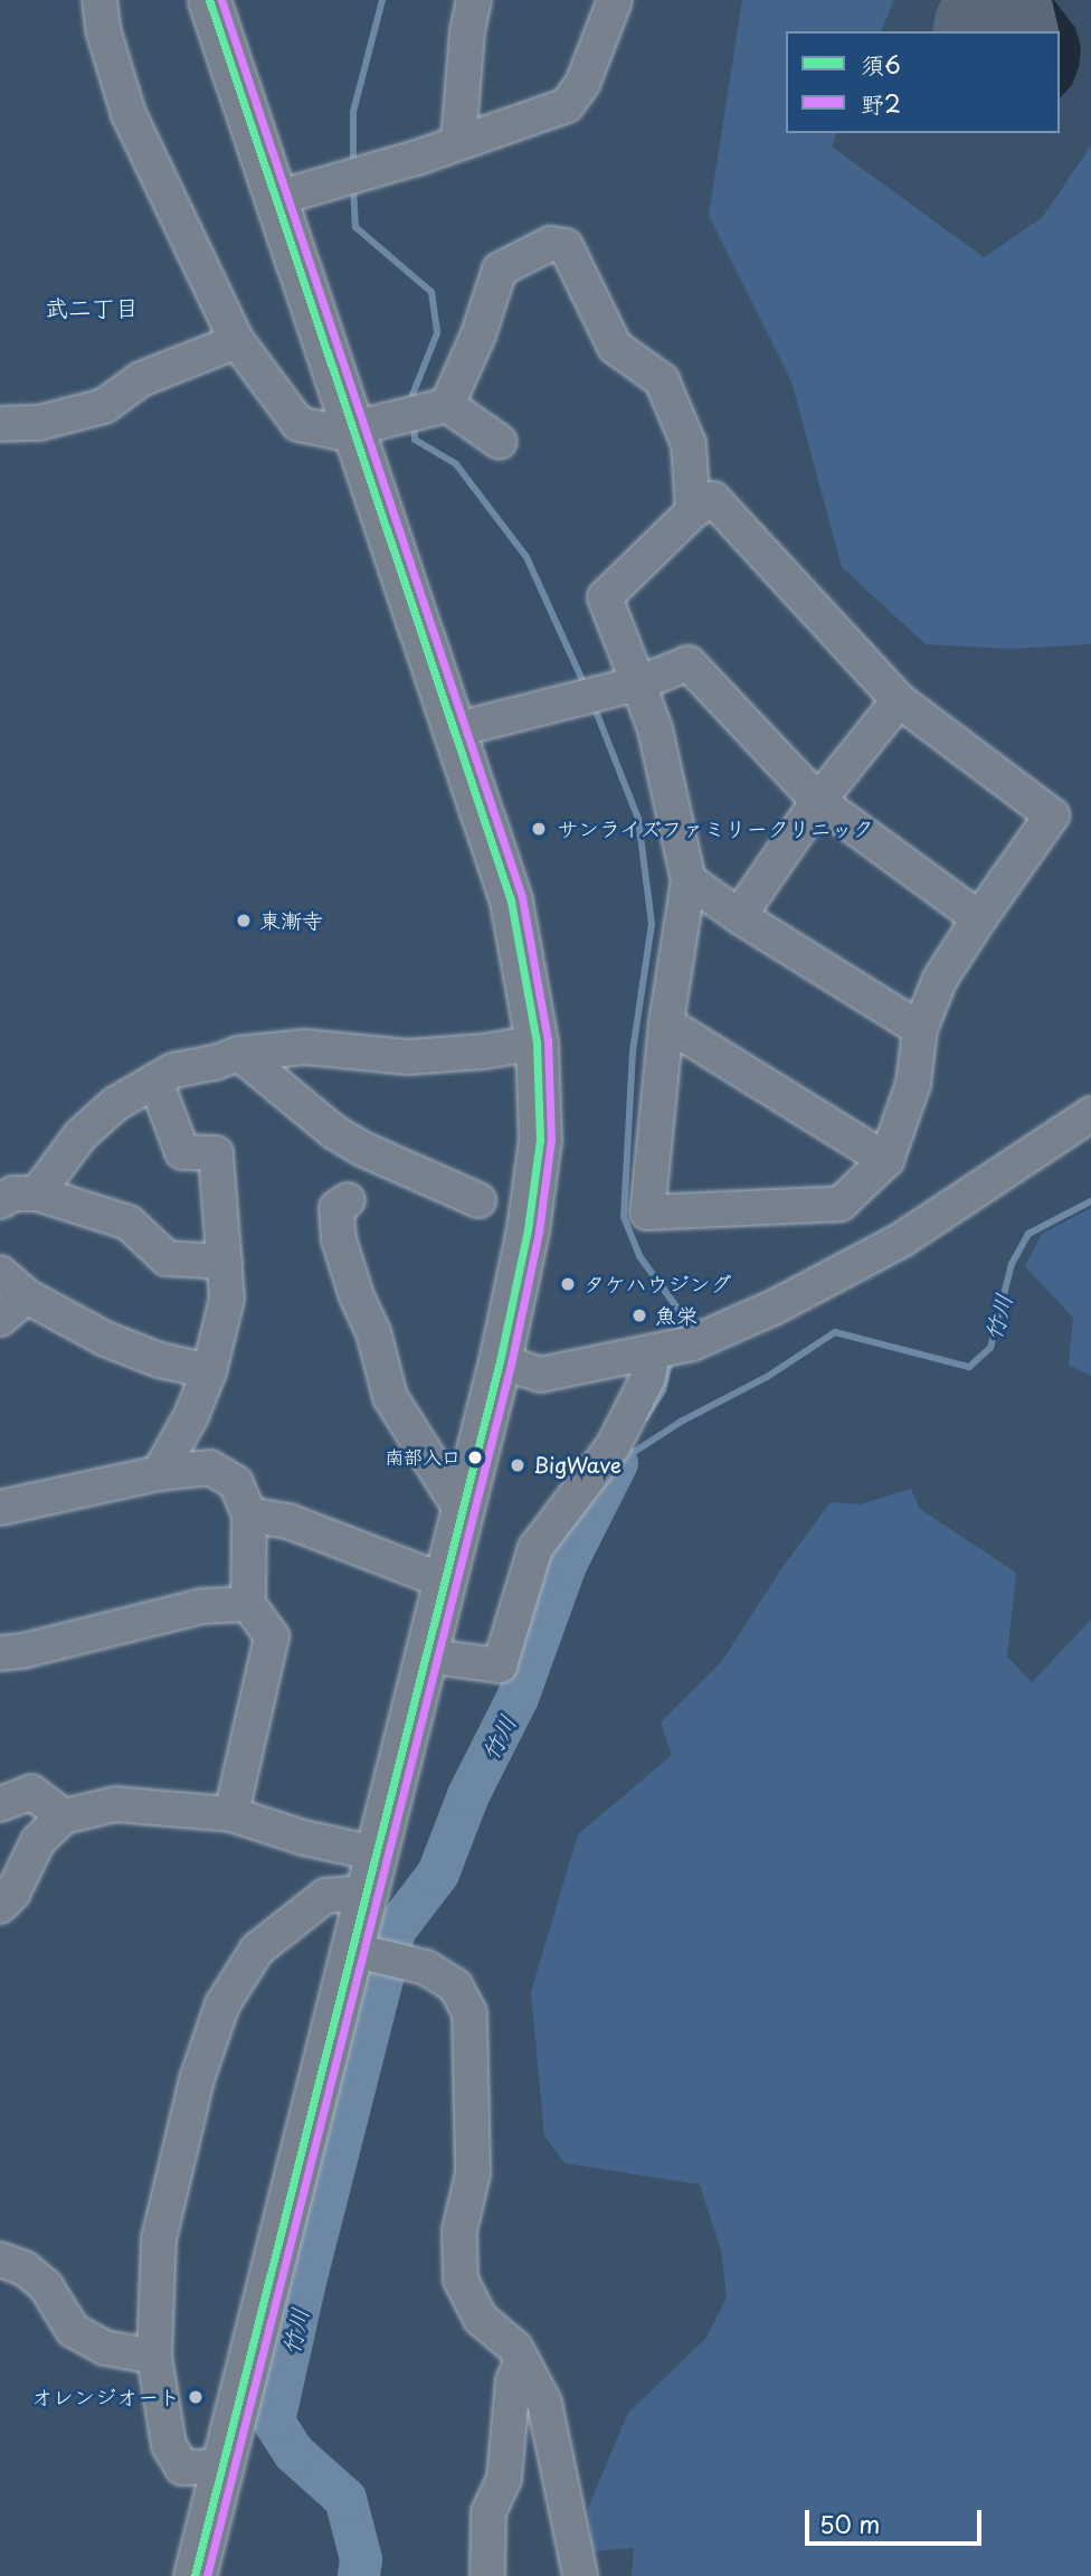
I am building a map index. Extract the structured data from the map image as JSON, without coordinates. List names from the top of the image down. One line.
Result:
{"districts":["武二丁目"],"water":["竹川"],"places":["サンライズファミリークリニック","東漸寺","タケハウジング","魚栄","南部入口","BigWave","オレンジオート"],"lines":["transit line 須6","transit line 野2"],"legend":["須6","野2"],"scale_bar":"50 m"}
